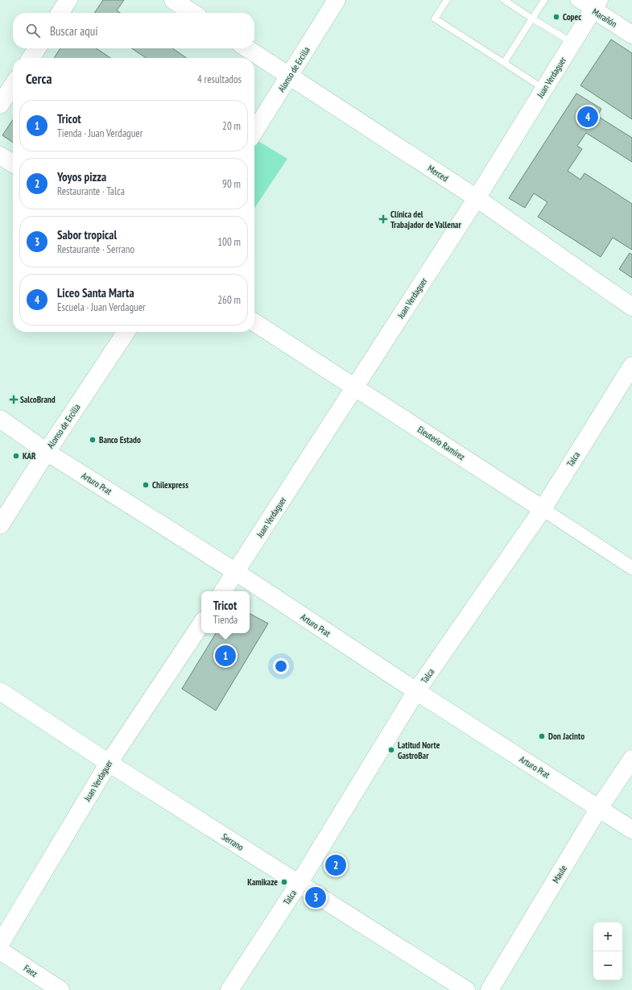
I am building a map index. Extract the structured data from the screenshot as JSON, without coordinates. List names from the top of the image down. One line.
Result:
{"streets":{"main road":["Marañón","Alonso de Ercilla","Juan Verdaguer","Merced","Eleuterio Ramírez","Talca","Arturo Prat","Serrano","Maule","Faez"]},"crossings":[["Marañón","Juan Verdaguer"],["Alonso de Ercilla","Merced"],["Alonso de Ercilla","Arturo Prat"],["Juan Verdaguer","Merced"],["Juan Verdaguer","Eleuterio Ramírez"],["Juan Verdaguer","Arturo Prat"],["Juan Verdaguer","Serrano"],["Eleuterio Ramírez","Talca"],["Talca","Arturo Prat"],["Talca","Serrano"],["Arturo Prat","Maule"]],"places":{"other":["Copec","Banco Estado","KAR","Chilexpress","Don Jacinto","Latitud Norte GastroBar","Kamikaze"],"health":["Clínica del Trabajador de Vallenar","SalcoBrand"]},"page":{"search":"Buscar aquí","heading":["Cerca","4 resultados"],"list":[{"mark":"1","name":"Tricot","note":"Tienda · Juan Verdaguer","value":"20 m"},{"mark":"2","name":"Yoyos pizza","note":"Restaurante · Talca","value":"90 m"},{"mark":"3","name":"Sabor tropical","note":"Restaurante · Serrano","value":"100 m"},{"mark":"4","name":"Liceo Santa Marta","note":"Escuela · Juan Verdaguer","value":"260 m"}],"pins":["4","1","2","3"],"popup":["Tricot","Tienda"],"map_buttons":["+","−"]}}
